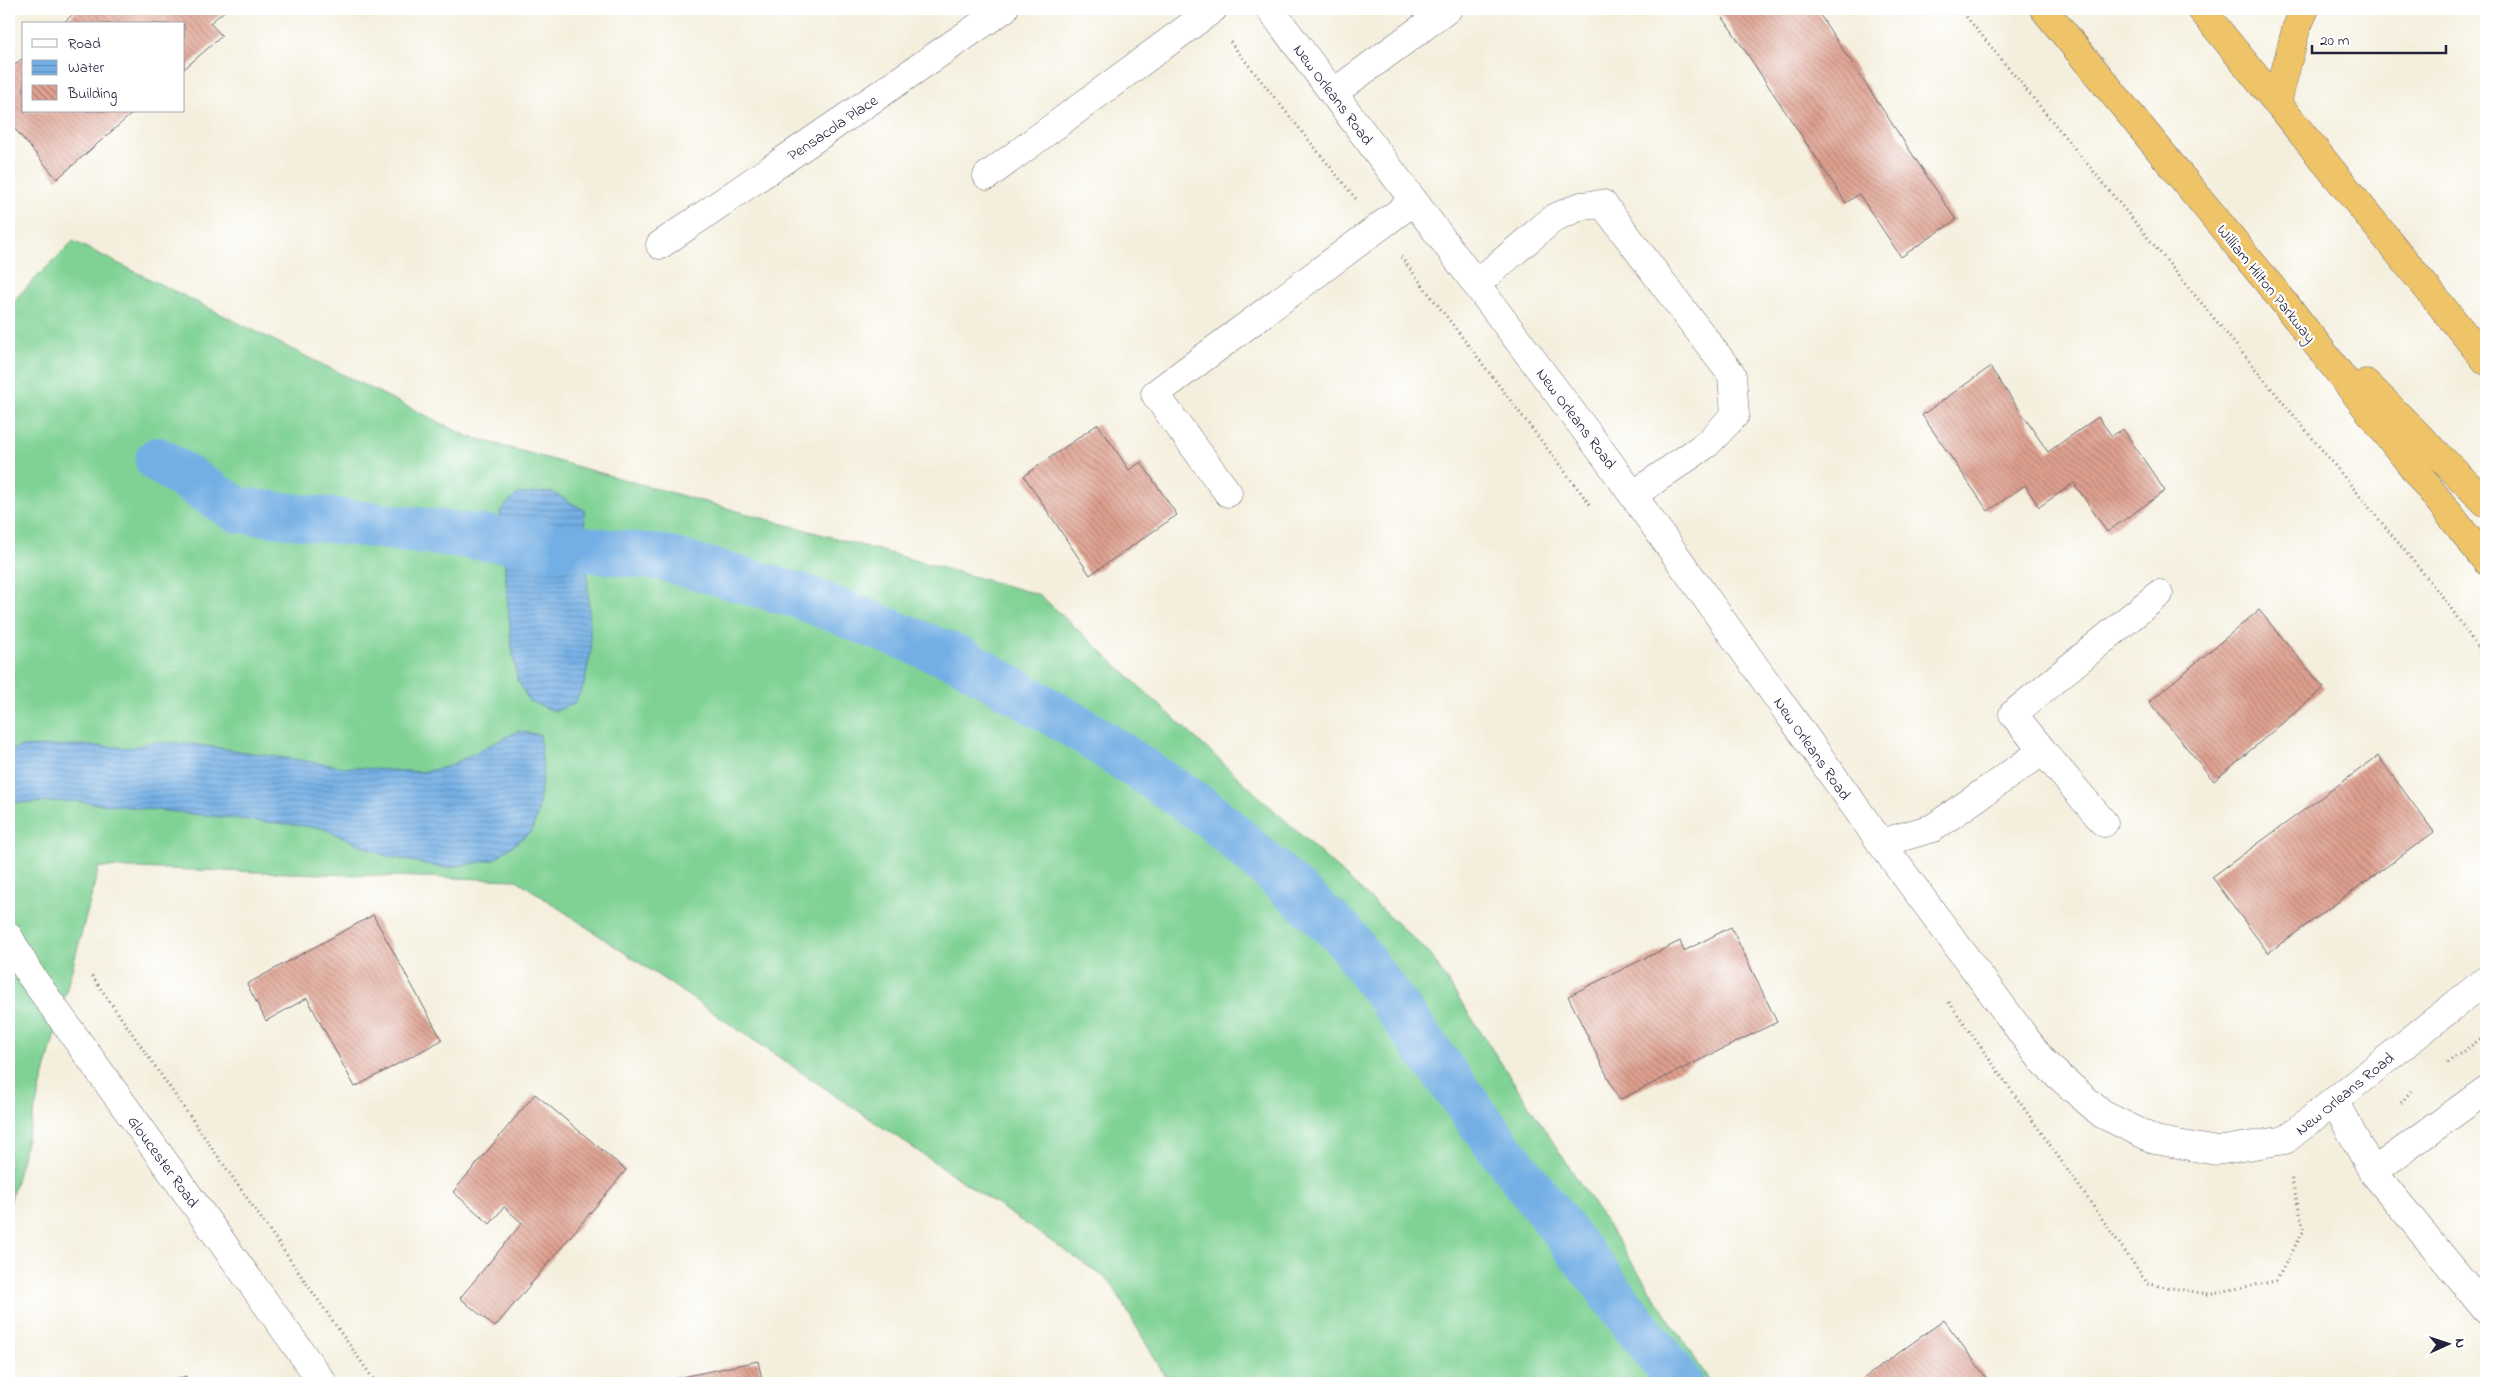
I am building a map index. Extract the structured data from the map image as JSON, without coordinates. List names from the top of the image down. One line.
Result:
{"streets":{"highway":["William Hilton Parkway"],"street":["New Orleans Road","Pensacola Place","Gloucester Road"]},"legend":["Road","Water","Building"],"scale_bar":"20 m","north":"right"}
